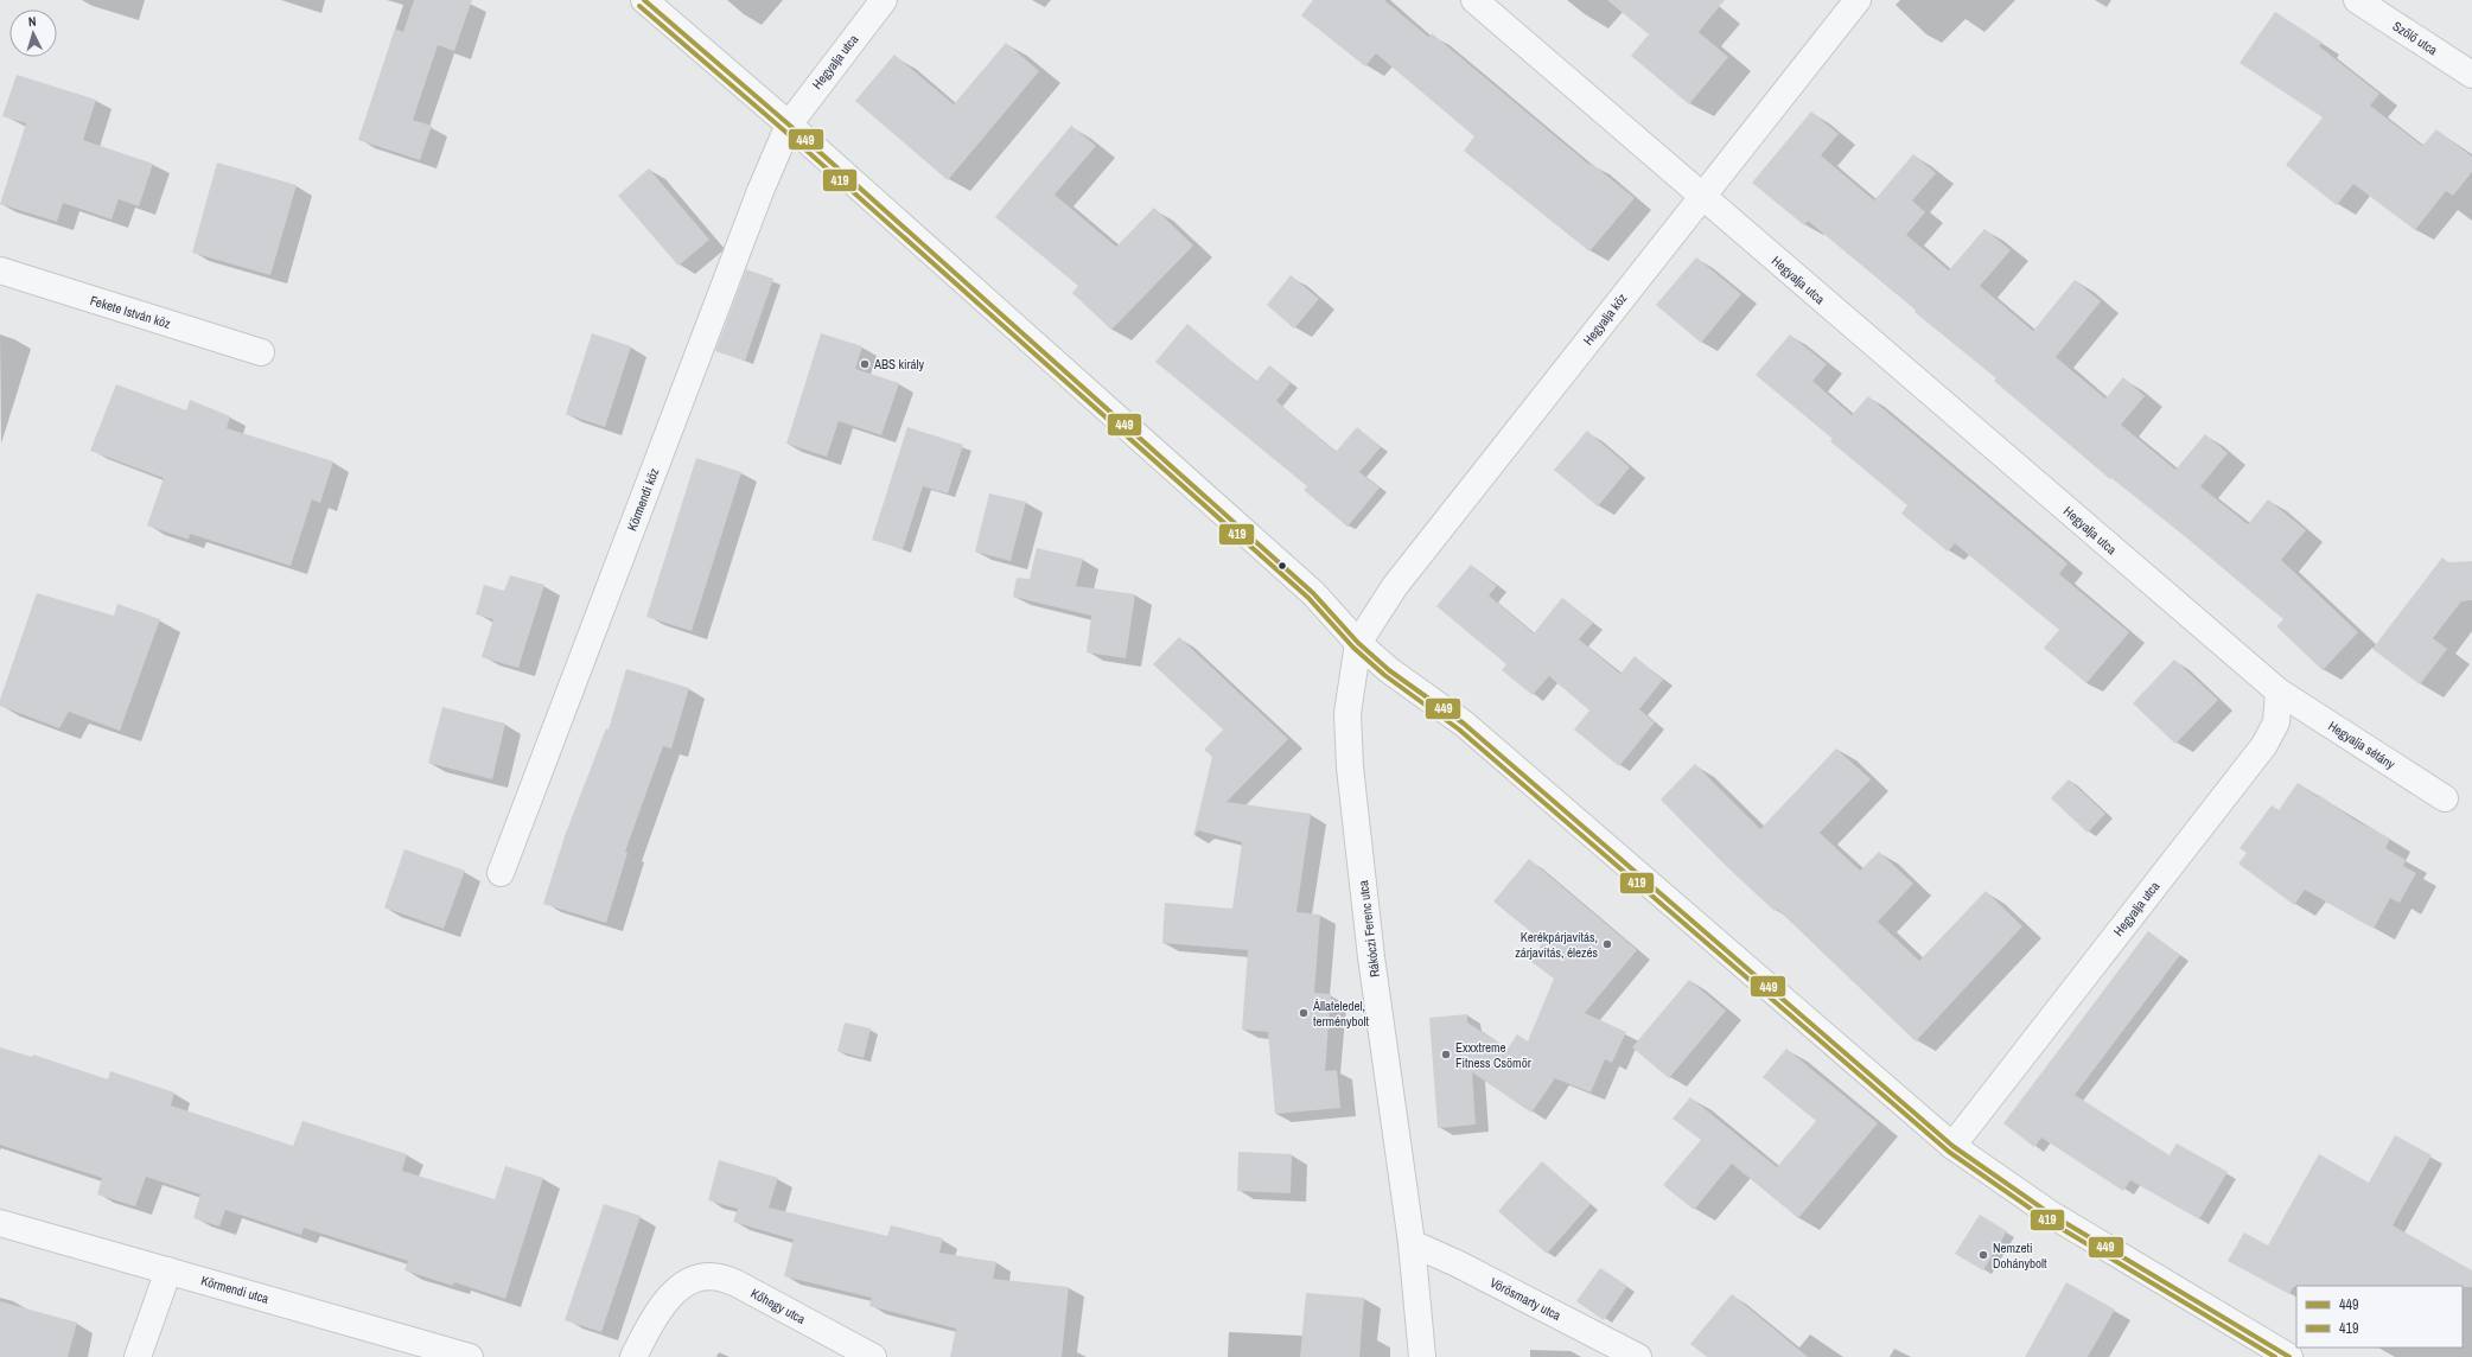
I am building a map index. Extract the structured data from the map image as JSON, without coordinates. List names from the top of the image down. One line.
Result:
{"streets":{"street":["Szőlő utca","Hegyalja utca","Fekete István köz","Hegyalja köz","Körmendi köz","Hegyalja sétány","Rákóczi Ferenc utca","Körmendi utca","Vörösmarty utca","Kőhegy utca"]},"crossings":[["Hegyalja utca","Hegyalja köz"],["Hegyalja utca","Körmendi köz"],["Hegyalja utca","Hegyalja sétány"],["Hegyalja köz","Rákóczi Ferenc utca"],["Rákóczi Ferenc utca","Vörösmarty utca"]],"places":["ABS király","Kerékpárjavítás, zárjavítás, élezés","Állateledel, terménybolt","Exxxtreme Fitness Csömör","Nemzeti Dohánybolt"],"lines":["transit line 449","transit line 419"],"legend":["449","419"],"north":"top"}
